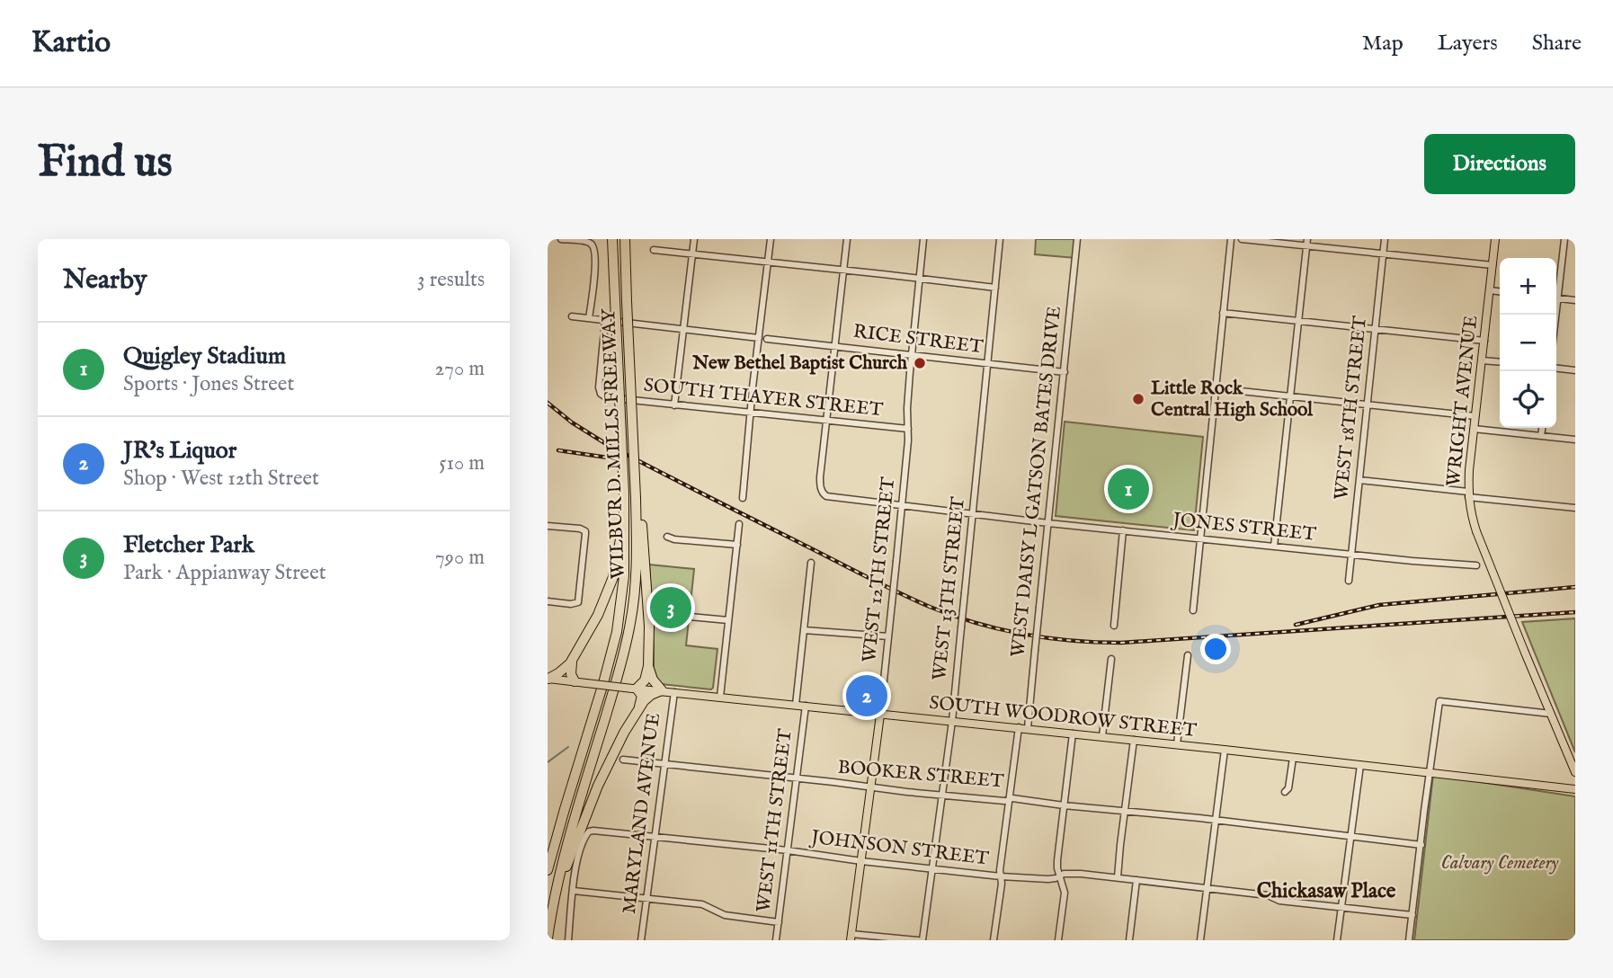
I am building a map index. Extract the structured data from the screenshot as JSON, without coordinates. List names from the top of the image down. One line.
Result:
{"streets":{"highway":["WILBUR D. MILLS FREEWAY"],"main road":["WRIGHT AVENUE","WEST 12TH STREET","SOUTH WOODROW STREET"],"street":["RICE STREET","SOUTH THAYER STREET","WEST 18TH STREET","WEST DAISY L GATSON BATES DRIVE","JONES STREET","WEST 13TH STREET","BOOKER STREET","MARYLAND AVENUE","WEST 11TH STREET","JOHNSON STREET"]},"crossings":[["RICE STREET","WEST DAISY L GATSON BATES DRIVE"],["RICE STREET","WEST 12TH STREET"],["RICE STREET","WEST 13TH STREET"],["SOUTH THAYER STREET","JONES STREET"],["SOUTH THAYER STREET","WEST 12TH STREET"],["WEST 18TH STREET","JONES STREET"],["WEST DAISY L GATSON BATES DRIVE","JONES STREET"],["WEST DAISY L GATSON BATES DRIVE","SOUTH WOODROW STREET"],["WEST DAISY L GATSON BATES DRIVE","BOOKER STREET"],["WEST DAISY L GATSON BATES DRIVE","JOHNSON STREET"],["JONES STREET","WEST 12TH STREET"],["JONES STREET","WEST 13TH STREET"],["WEST 12TH STREET","SOUTH WOODROW STREET"],["WEST 12TH STREET","BOOKER STREET"],["WEST 12TH STREET","JOHNSON STREET"],["WEST 13TH STREET","SOUTH WOODROW STREET"],["WEST 13TH STREET","BOOKER STREET"],["WEST 13TH STREET","JOHNSON STREET"],["SOUTH WOODROW STREET","MARYLAND AVENUE"],["SOUTH WOODROW STREET","WEST 11TH STREET"],["BOOKER STREET","MARYLAND AVENUE"],["BOOKER STREET","WEST 11TH STREET"],["MARYLAND AVENUE","JOHNSON STREET"],["WEST 11TH STREET","JOHNSON STREET"]],"districts":["Chickasaw Place"],"parks":["Calvary Cemetery"],"places":["New Bethel Baptist Church","Little Rock Central High School"],"page":{"header":"Kartio","nav":["Map","Layers","Share"],"buttons":"Directions","title":"Find us","heading":["Nearby","3 results"],"map_buttons":["+","−"],"list":[{"mark":"1","name":"Quigley Stadium","note":"Sports · Jones Street","value":"270 m"},{"mark":"2","name":"JR's Liquor","note":"Shop · West 12th Street","value":"510 m"},{"mark":"3","name":"Fletcher Park","note":"Park · Appianway Street","value":"790 m"}],"pins":["1","3","2"]}}
